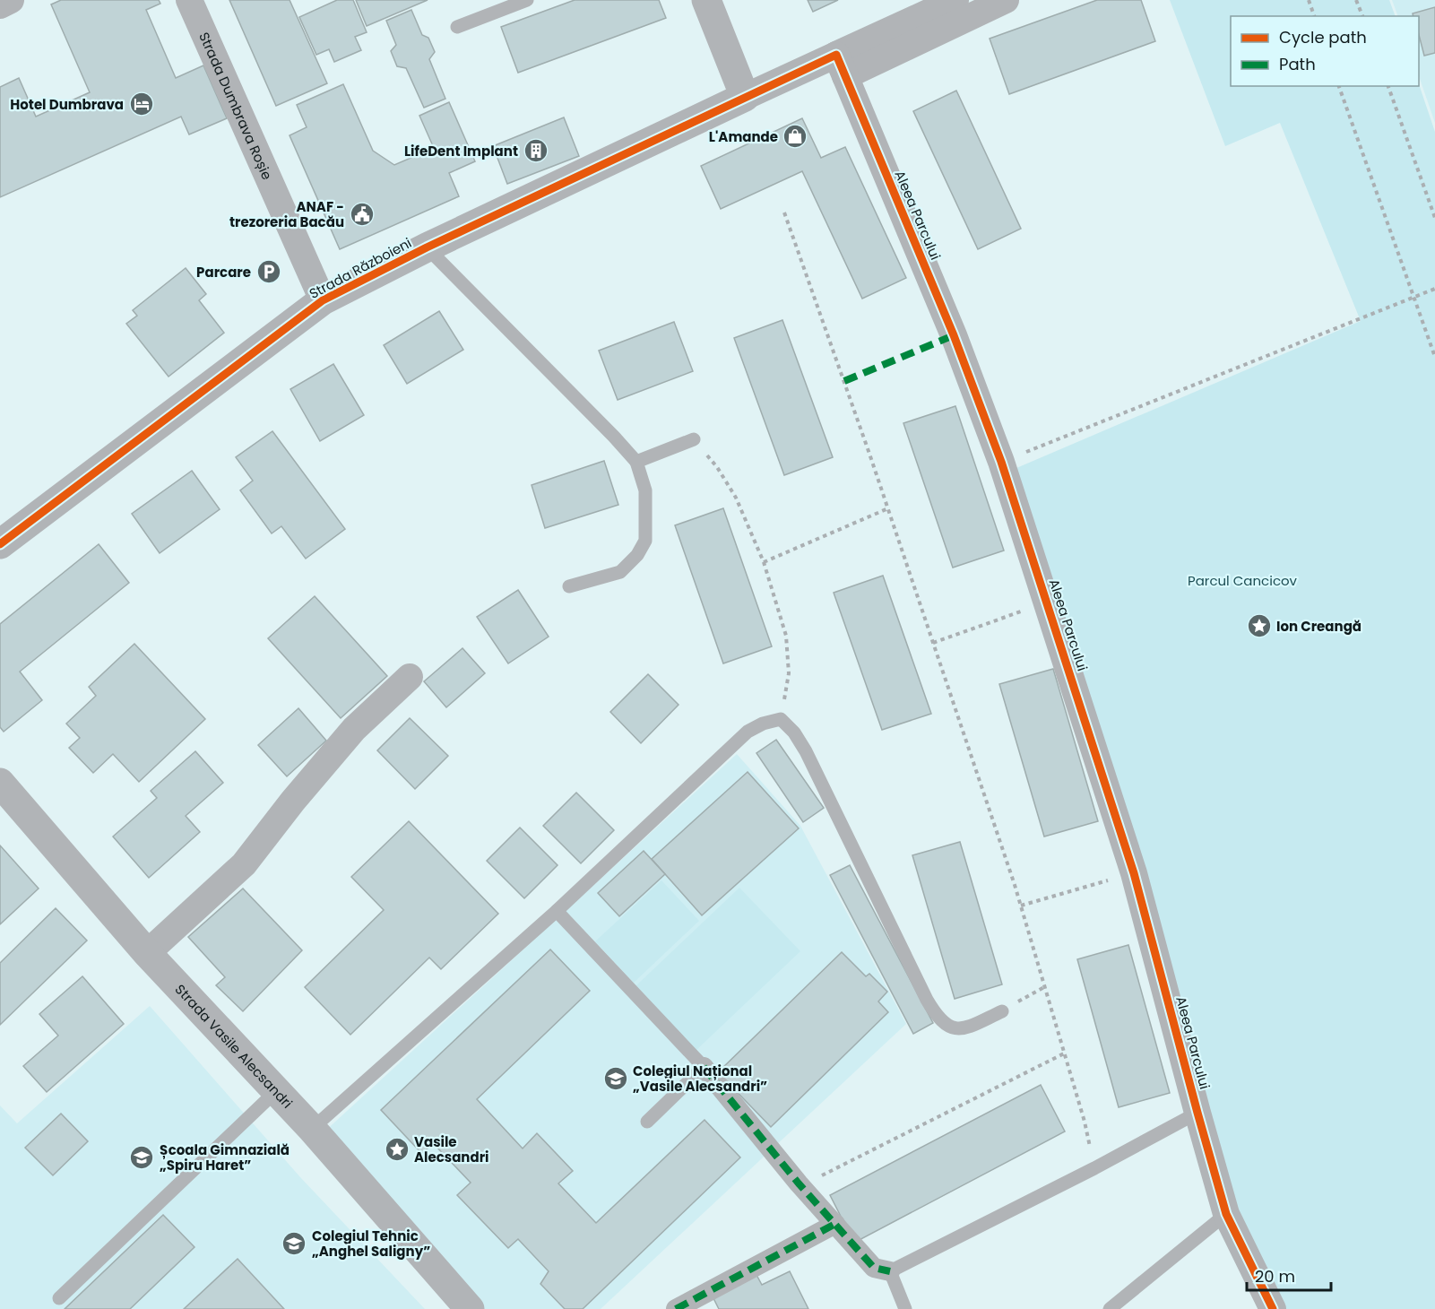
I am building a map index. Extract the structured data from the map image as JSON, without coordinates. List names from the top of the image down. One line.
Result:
{"streets":{"street":["Strada Dumbrava Roșie","Aleea Parcului","Strada Războieni","Strada Vasile Alecsandri"]},"crossings":[["Strada Dumbrava Roșie","Strada Războieni"]],"parks":["Parcul Cancicov"],"places":{"hotel":["Hotel Dumbrava"],"shop":["L'Amande"],"building":["LifeDent Implant"],"public building":["ANAF - trezoreria Bacău"],"parking":["Parcare"],"place":["Ion Creangă","Vasile Alecsandri"],"school or university":["Colegiul Național „Vasile Alecsandri”","Școala Gimnazială „Spiru Haret”","Colegiul Tehnic „Anghel Saligny”"]},"legend":["Cycle path","Path"],"scale_bar":"20 m"}
